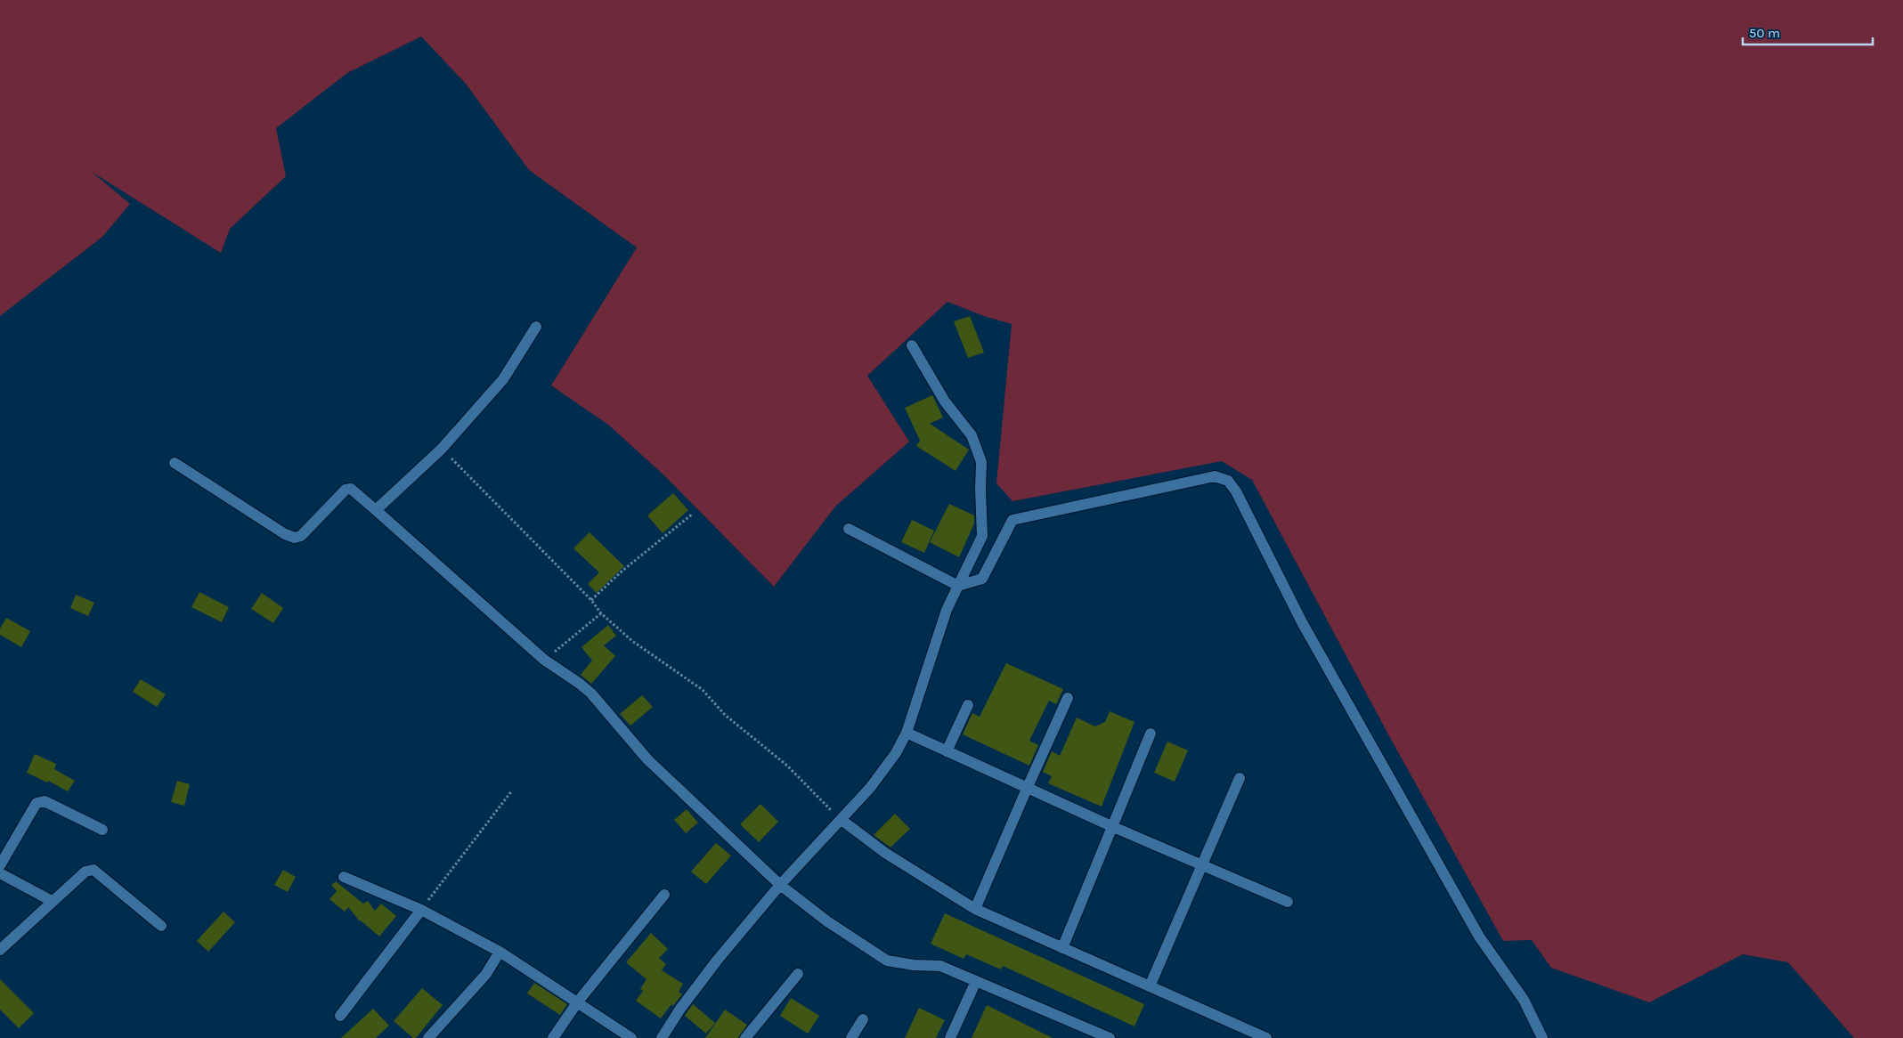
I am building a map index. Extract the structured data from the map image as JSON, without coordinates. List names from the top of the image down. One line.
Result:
{"scale_bar":"50 m"}
